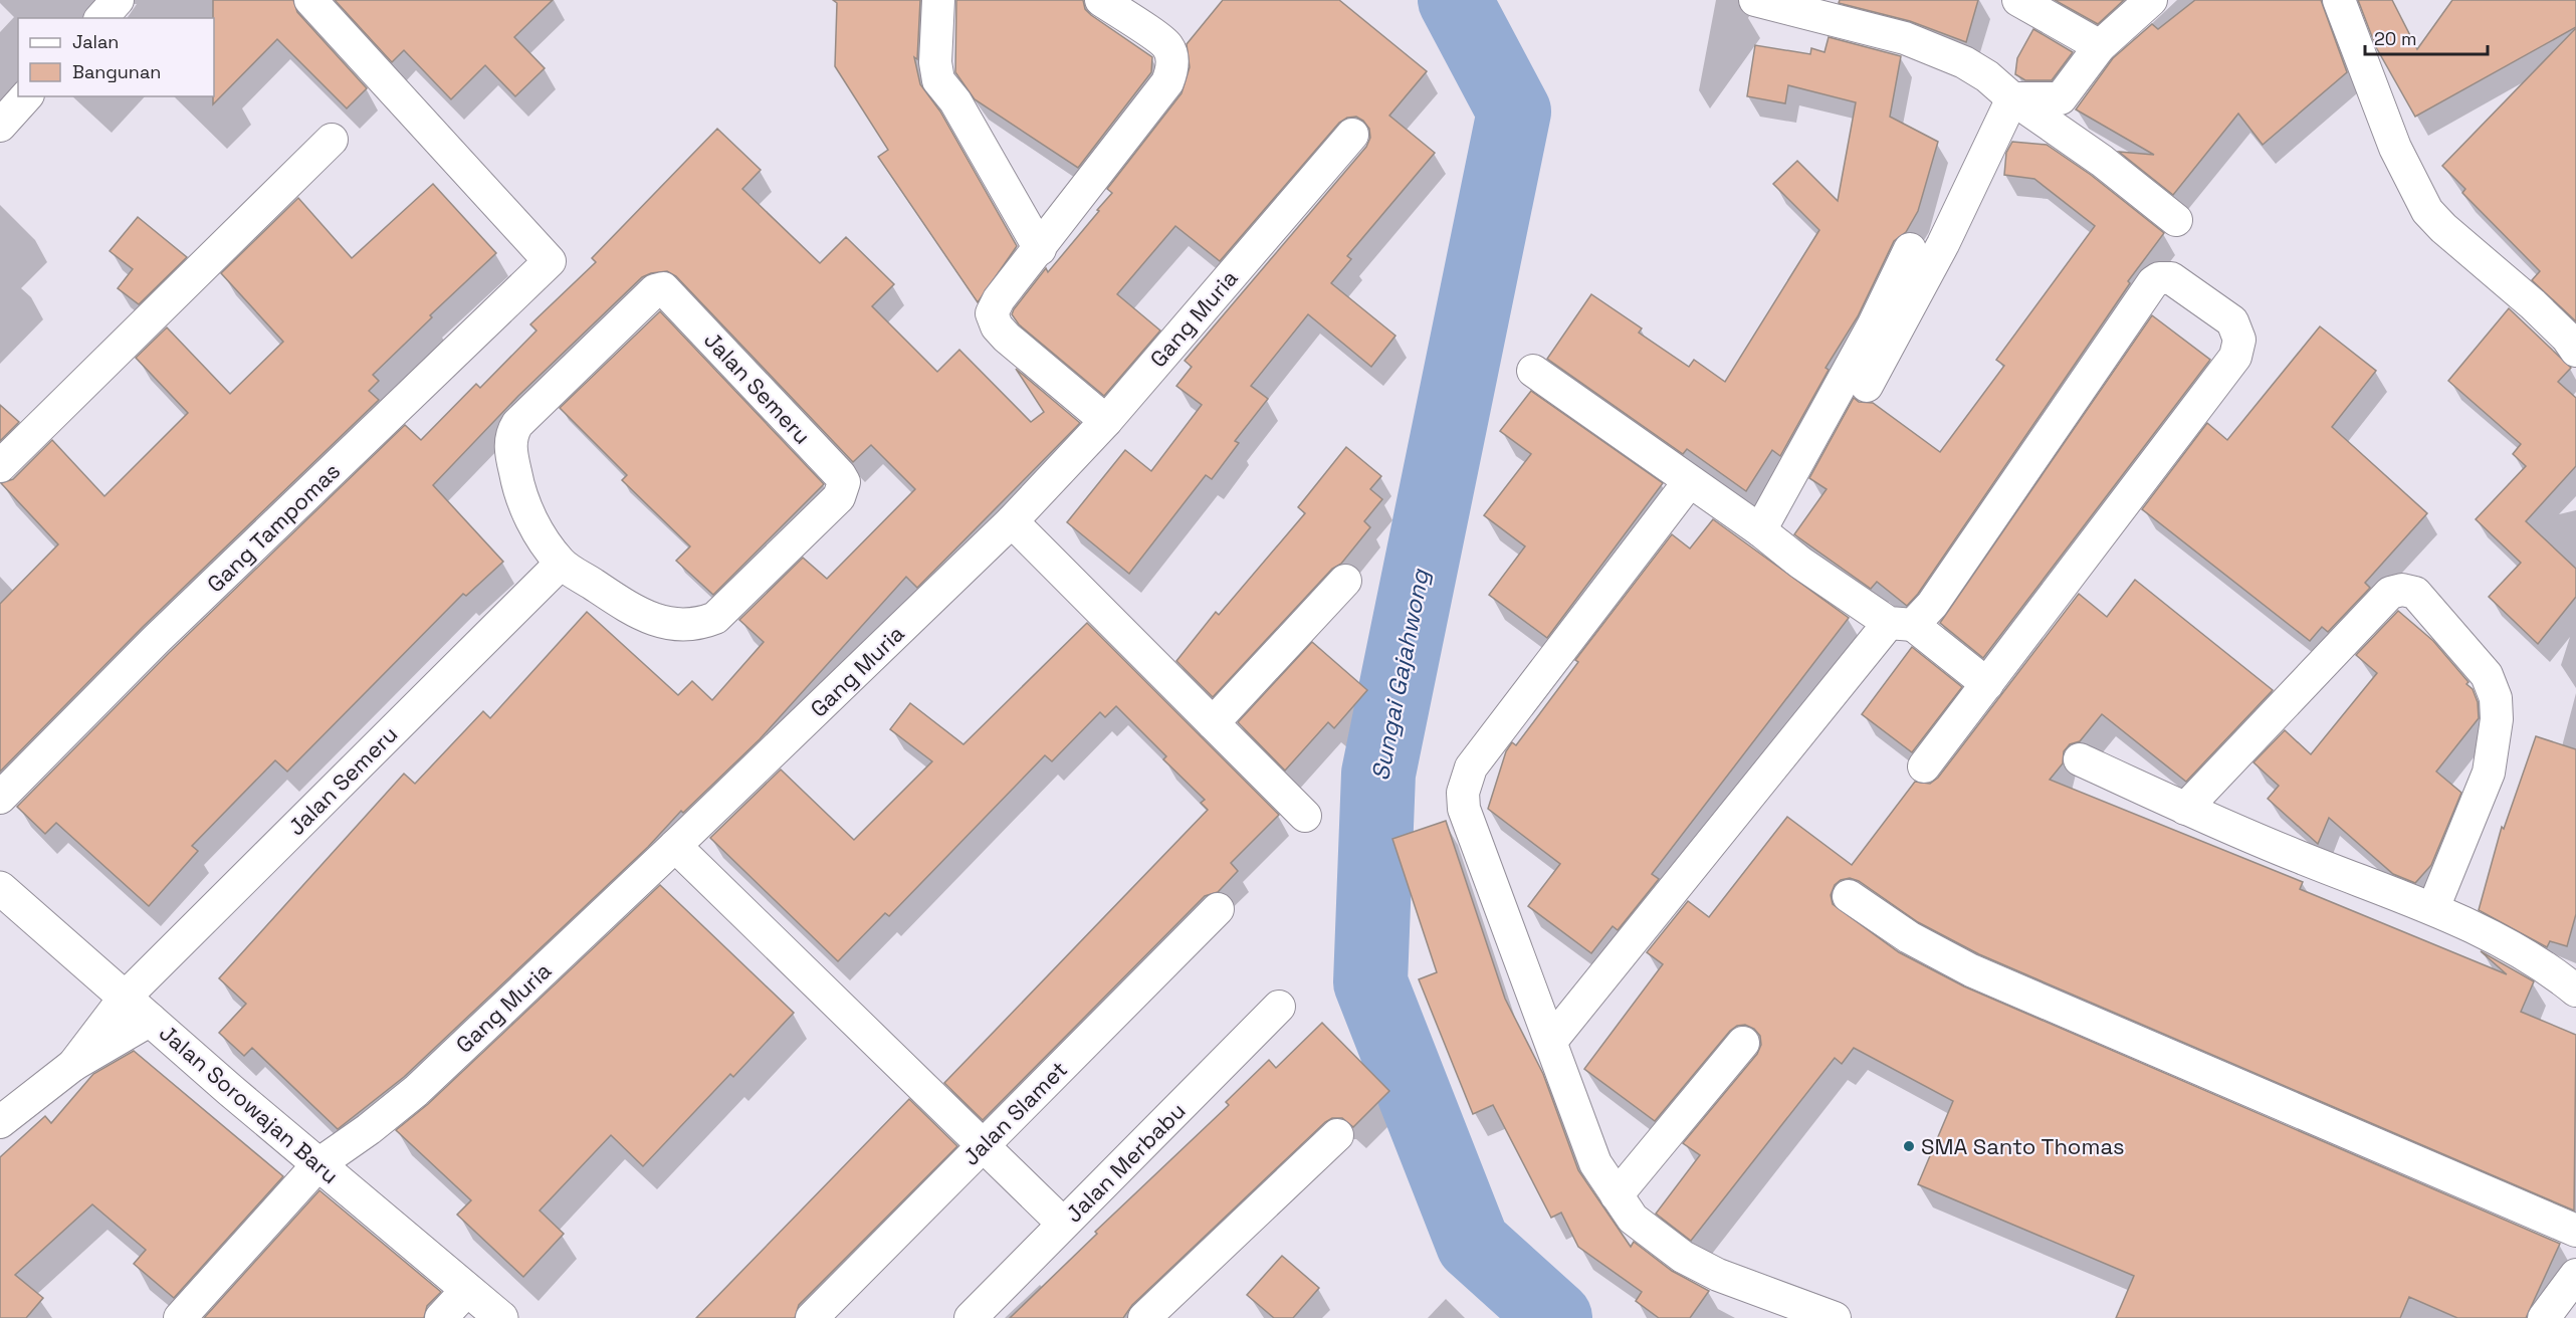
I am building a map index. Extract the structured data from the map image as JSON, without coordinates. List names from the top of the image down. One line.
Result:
{"streets":{"street":["Gang Muria","Jalan Semeru","Gang Tampomas","Jalan Sorowajan Baru","Jalan Slamet","Jalan Merbabu"]},"crossings":[["Gang Muria","Jalan Sorowajan Baru"],["Jalan Semeru","Jalan Sorowajan Baru"]],"water":["Sungai Gajahwong"],"places":["SMA Santo Thomas"],"legend":["Jalan","Bangunan"],"scale_bar":"20 m"}
